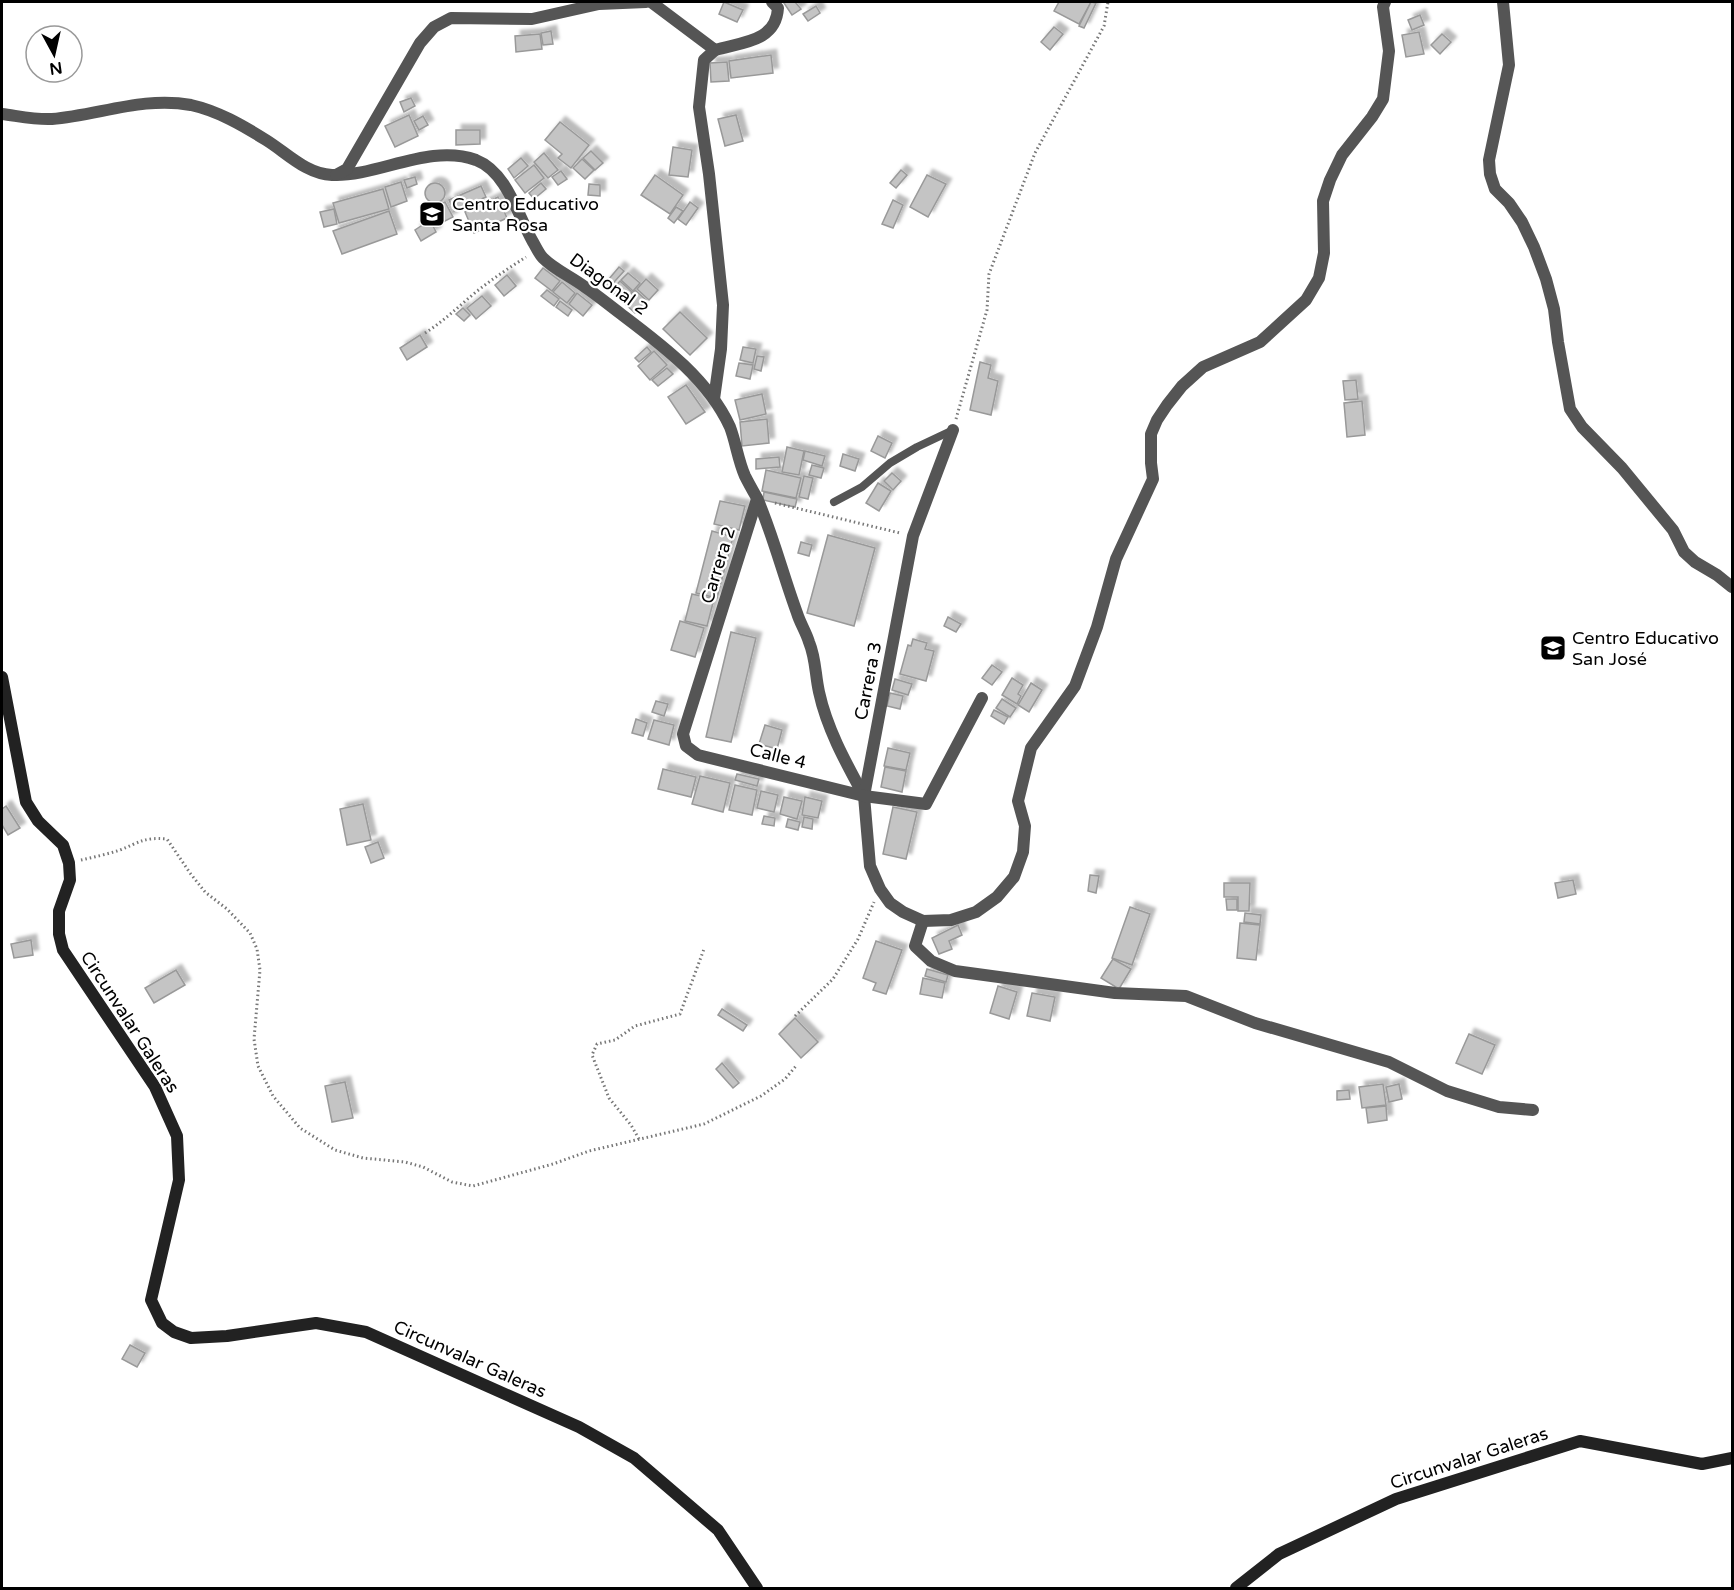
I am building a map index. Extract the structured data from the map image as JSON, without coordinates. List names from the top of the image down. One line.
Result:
{"streets":{"main road":["Circunvalar Galeras"],"street":["Diagonal 2","Carrera 2","Carrera 3","Calle 4"]},"crossings":[["Carrera 2","Calle 4"],["Carrera 3","Calle 4"]],"places":{"school or university":["Centro Educativo Santa Rosa","Centro Educativo San José"]},"north":"bottom"}
